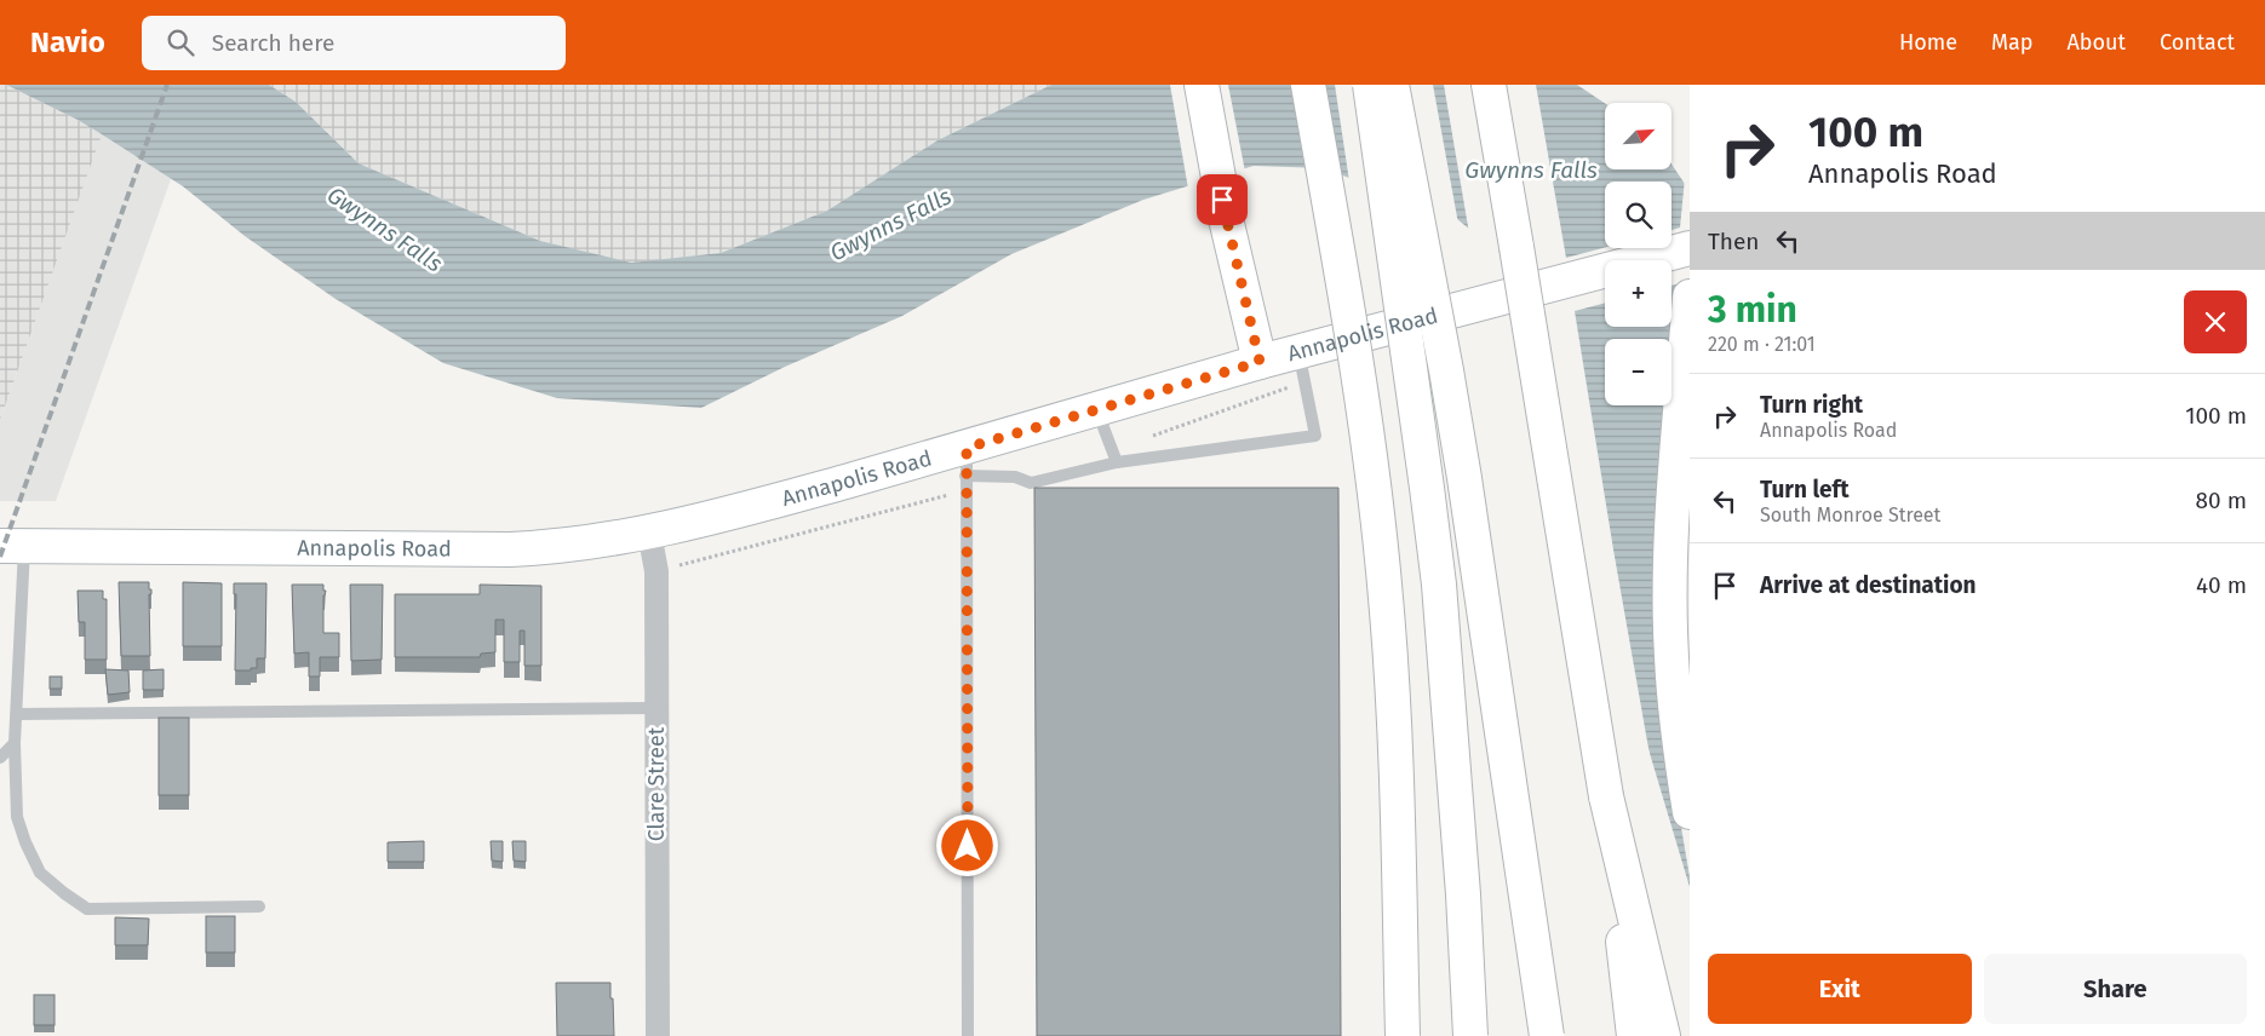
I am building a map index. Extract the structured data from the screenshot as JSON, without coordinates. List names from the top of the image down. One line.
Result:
{"streets":{"main road":["Annapolis Road"],"street":["Clare Street"]},"crossings":[["Annapolis Road","Clare Street"]],"water":["Gwynns Falls"],"north":"top right","page":{"header":"Navio","search":"Search here","nav":["Home","Map","About","Contact"],"turn":["100 m","Annapolis Road"],"map_buttons":["+","−"],"then":"Then","heading":["3 min","220 m · 21:01"],"list":[{"name":"Turn right","note":"Annapolis Road","value":"100 m"},{"name":"Turn left","note":"South Monroe Street","value":"80 m"},{"name":"Arrive at destination","value":"40 m"}],"buttons":["Exit","Share"]}}
